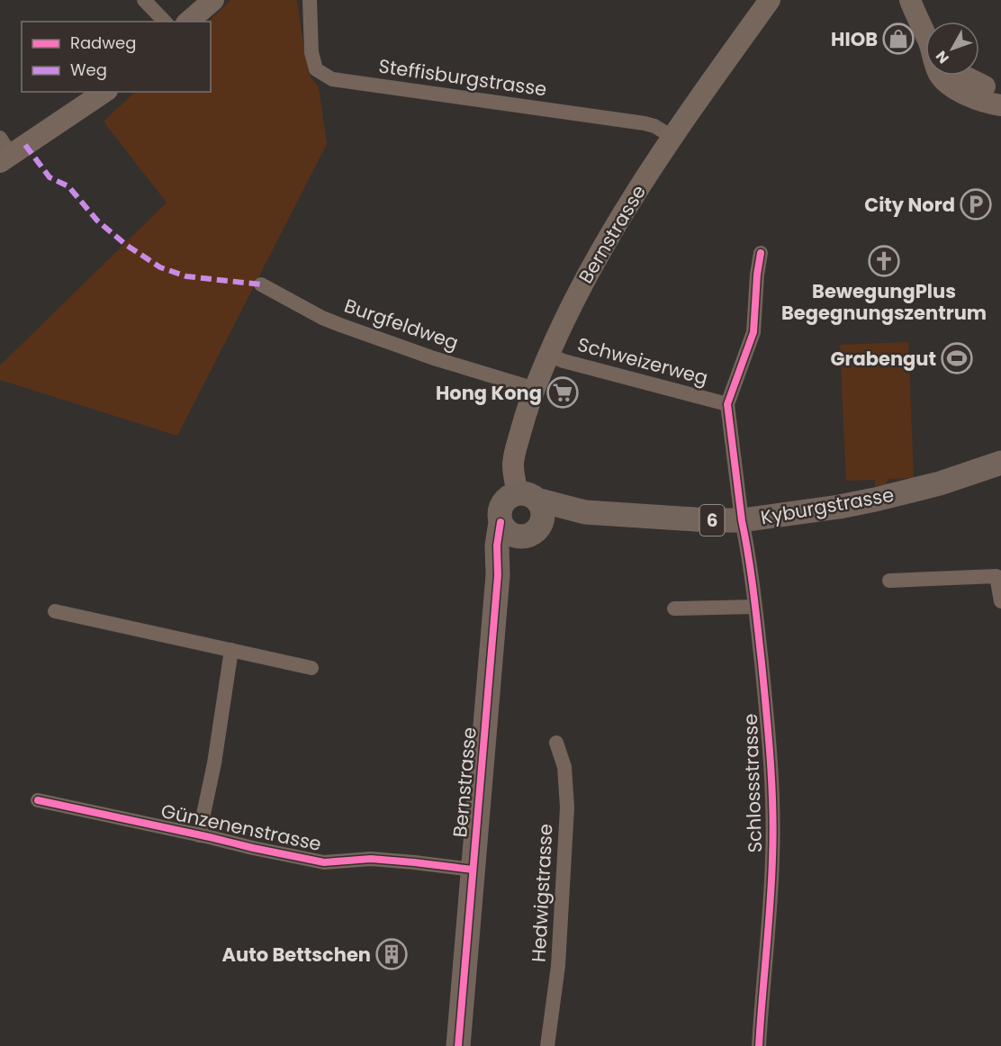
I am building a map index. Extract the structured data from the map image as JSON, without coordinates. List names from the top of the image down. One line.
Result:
{"streets":{"main road":["Bernstrasse","Kyburgstrasse","6"],"street":["Steffisburgstrasse","Burgfeldweg","Schweizerweg","Schlossstrasse","Günzenenstrasse","Hedwigstrasse"]},"crossings":[["Steffisburgstrasse","Bernstrasse"],["Bernstrasse","Burgfeldweg"],["Bernstrasse","Schweizerweg"],["Bernstrasse","Kyburgstrasse"],["Bernstrasse","Günzenenstrasse"],["Schweizerweg","Kyburgstrasse"],["Schweizerweg","Schlossstrasse"],["Kyburgstrasse","Schlossstrasse"]],"places":{"shop":["HIOB"],"parking":["City Nord"],"church":["BewegungPlus Begegnungszentrum"],"sports":["Grabengut"],"supermarket":["Hong Kong"],"building":["Auto Bettschen"]},"legend":["Radweg","Weg"],"north":"bottom left"}
